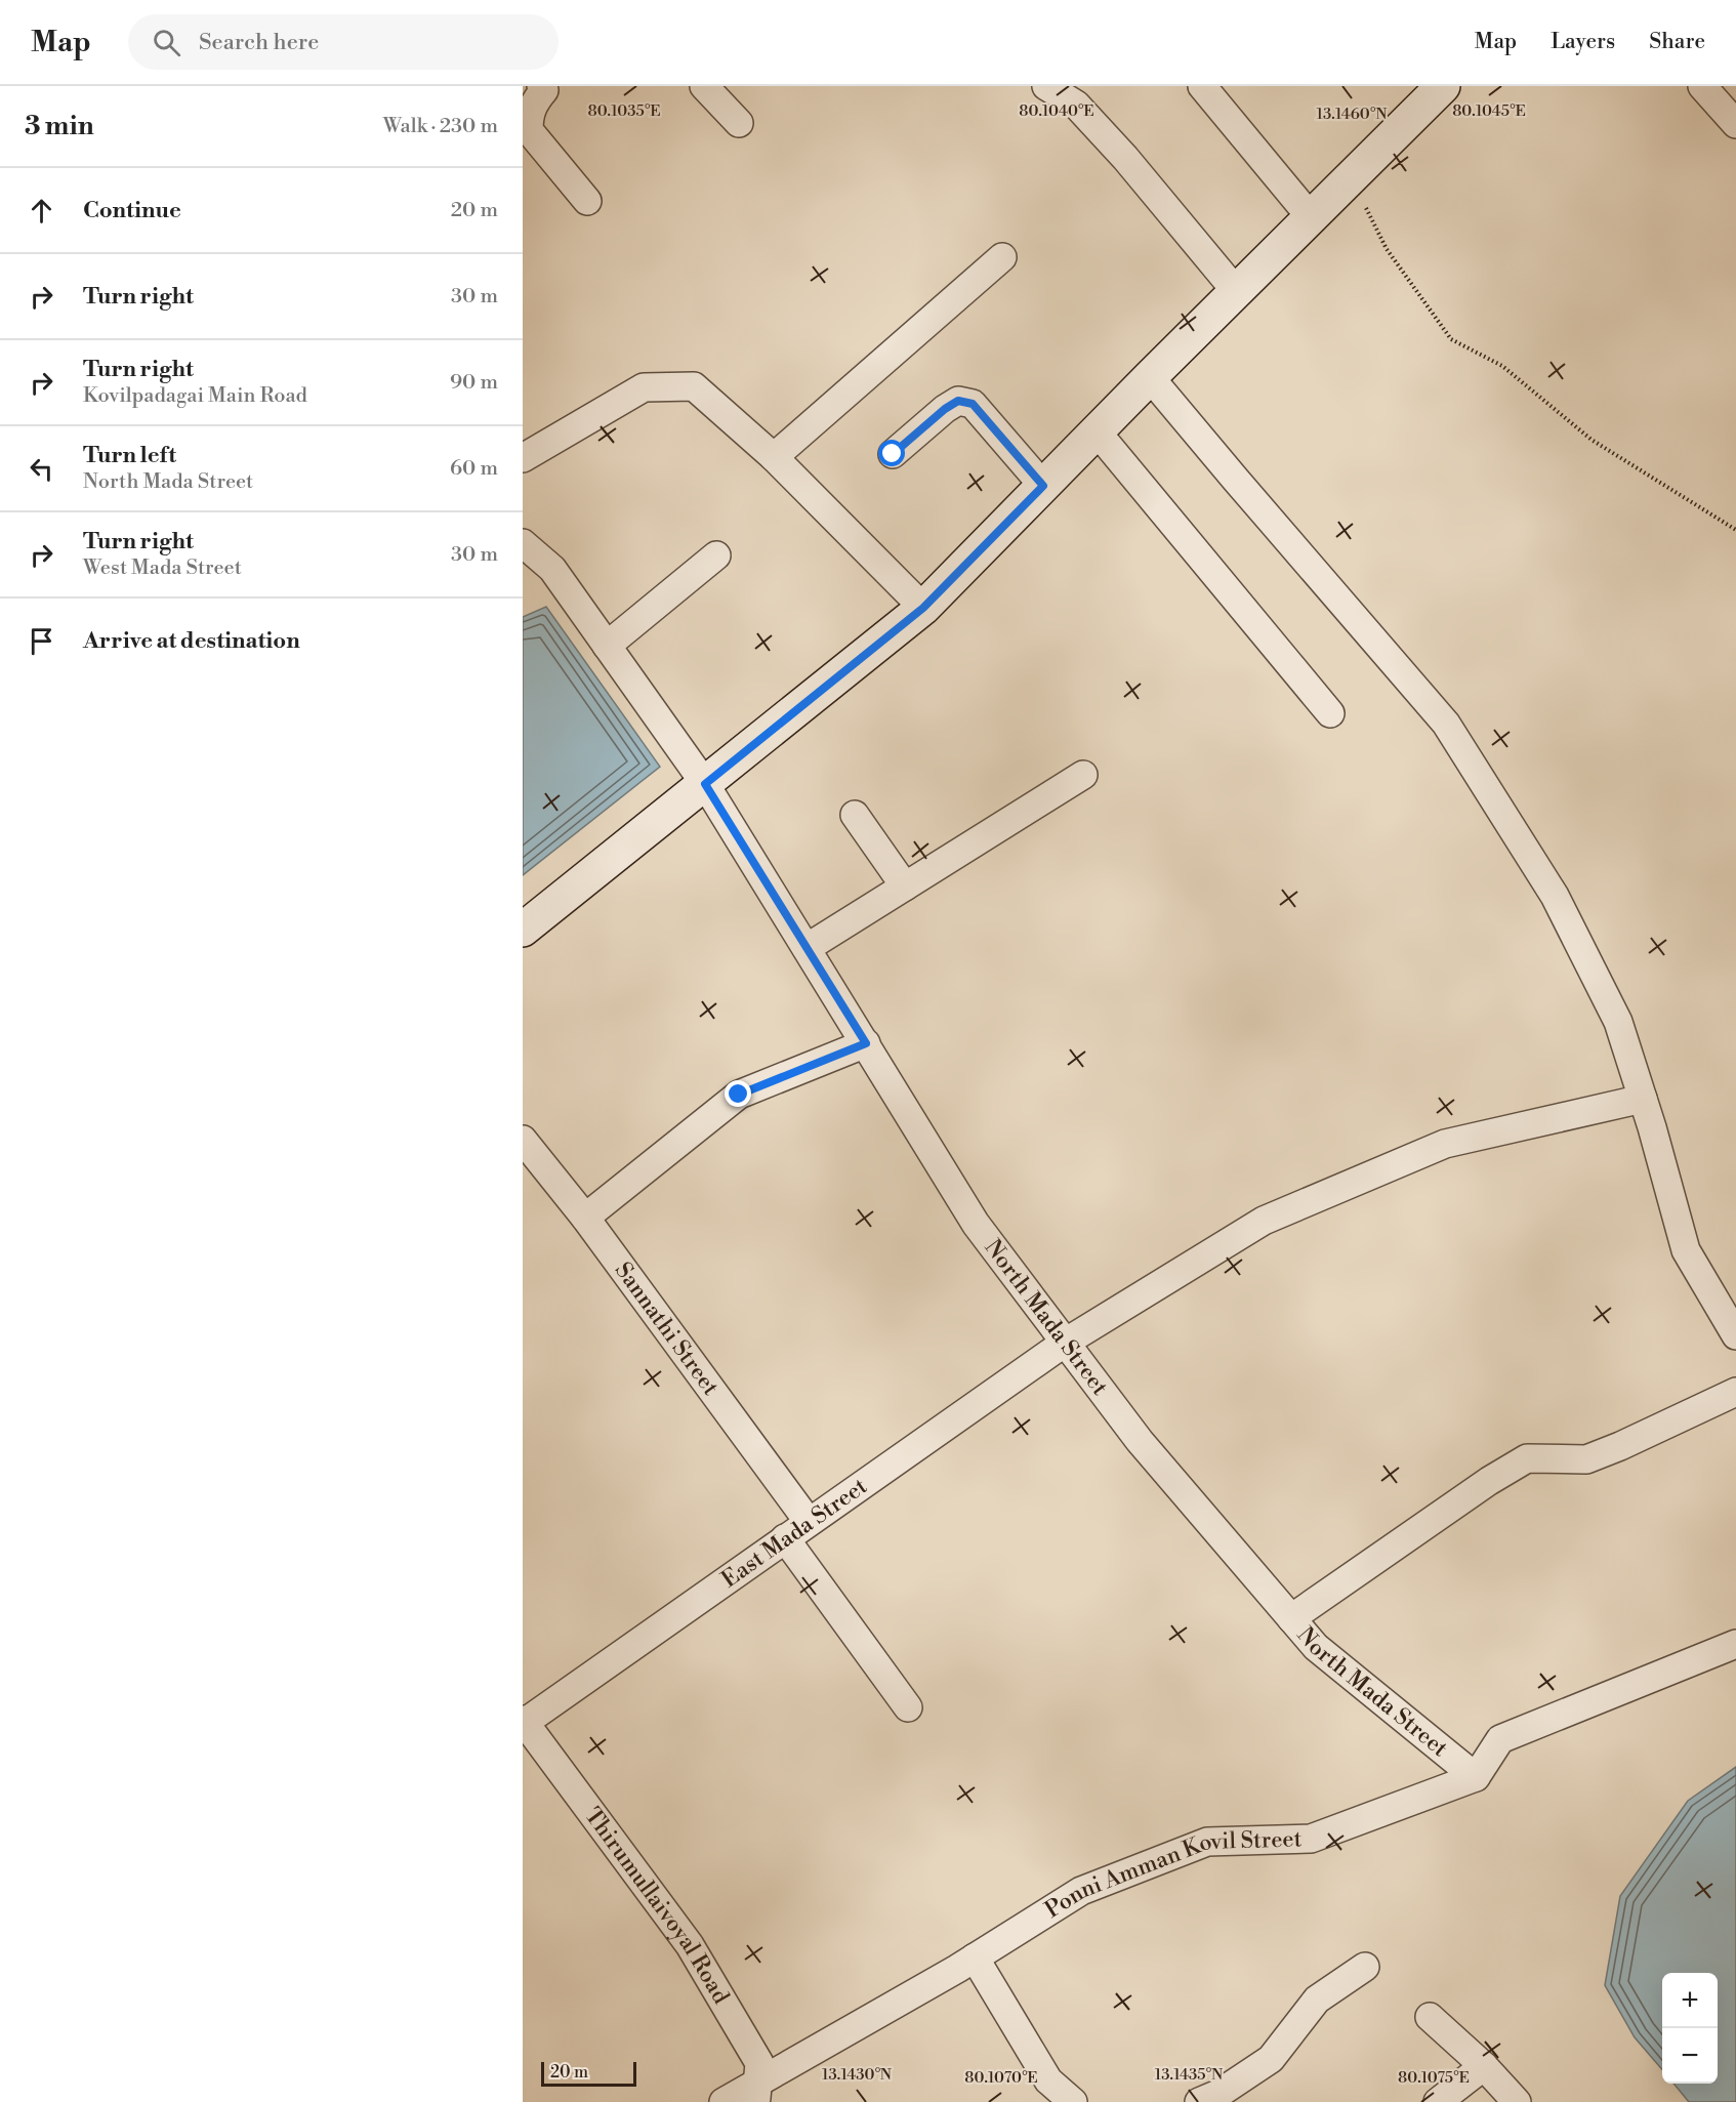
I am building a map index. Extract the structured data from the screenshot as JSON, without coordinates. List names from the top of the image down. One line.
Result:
{"streets":{"street":["North Mada Street","Sannathi Street","East Mada Street","Ponni Amman Kovil Street","Thirumullaivoyal Road"]},"crossings":[["North Mada Street","East Mada Street"],["North Mada Street","Ponni Amman Kovil Street"],["Sannathi Street","East Mada Street"],["East Mada Street","Thirumullaivoyal Road"],["Ponni Amman Kovil Street","Thirumullaivoyal Road"]],"scale_bar":"20 m","page":{"header":"Map","search":"Search here","nav":["Map","Layers","Share"],"heading":["3 min","Walk · 230 m"],"list":[["Continue","20 m"],["Turn right","30 m"],["Turn right","Kovilpadagai Main Road","90 m"],["Turn left","North Mada Street","60 m"],["Turn right","West Mada Street","30 m"],"Arrive at destination"],"map_buttons":["+","−"],"scale":"20 m"},"coordinates":["80.1035°E","80.1040°E","80.1045°E","13.1460°N","13.1430°N","13.1435°N","80.1070°E","80.1075°E"]}
